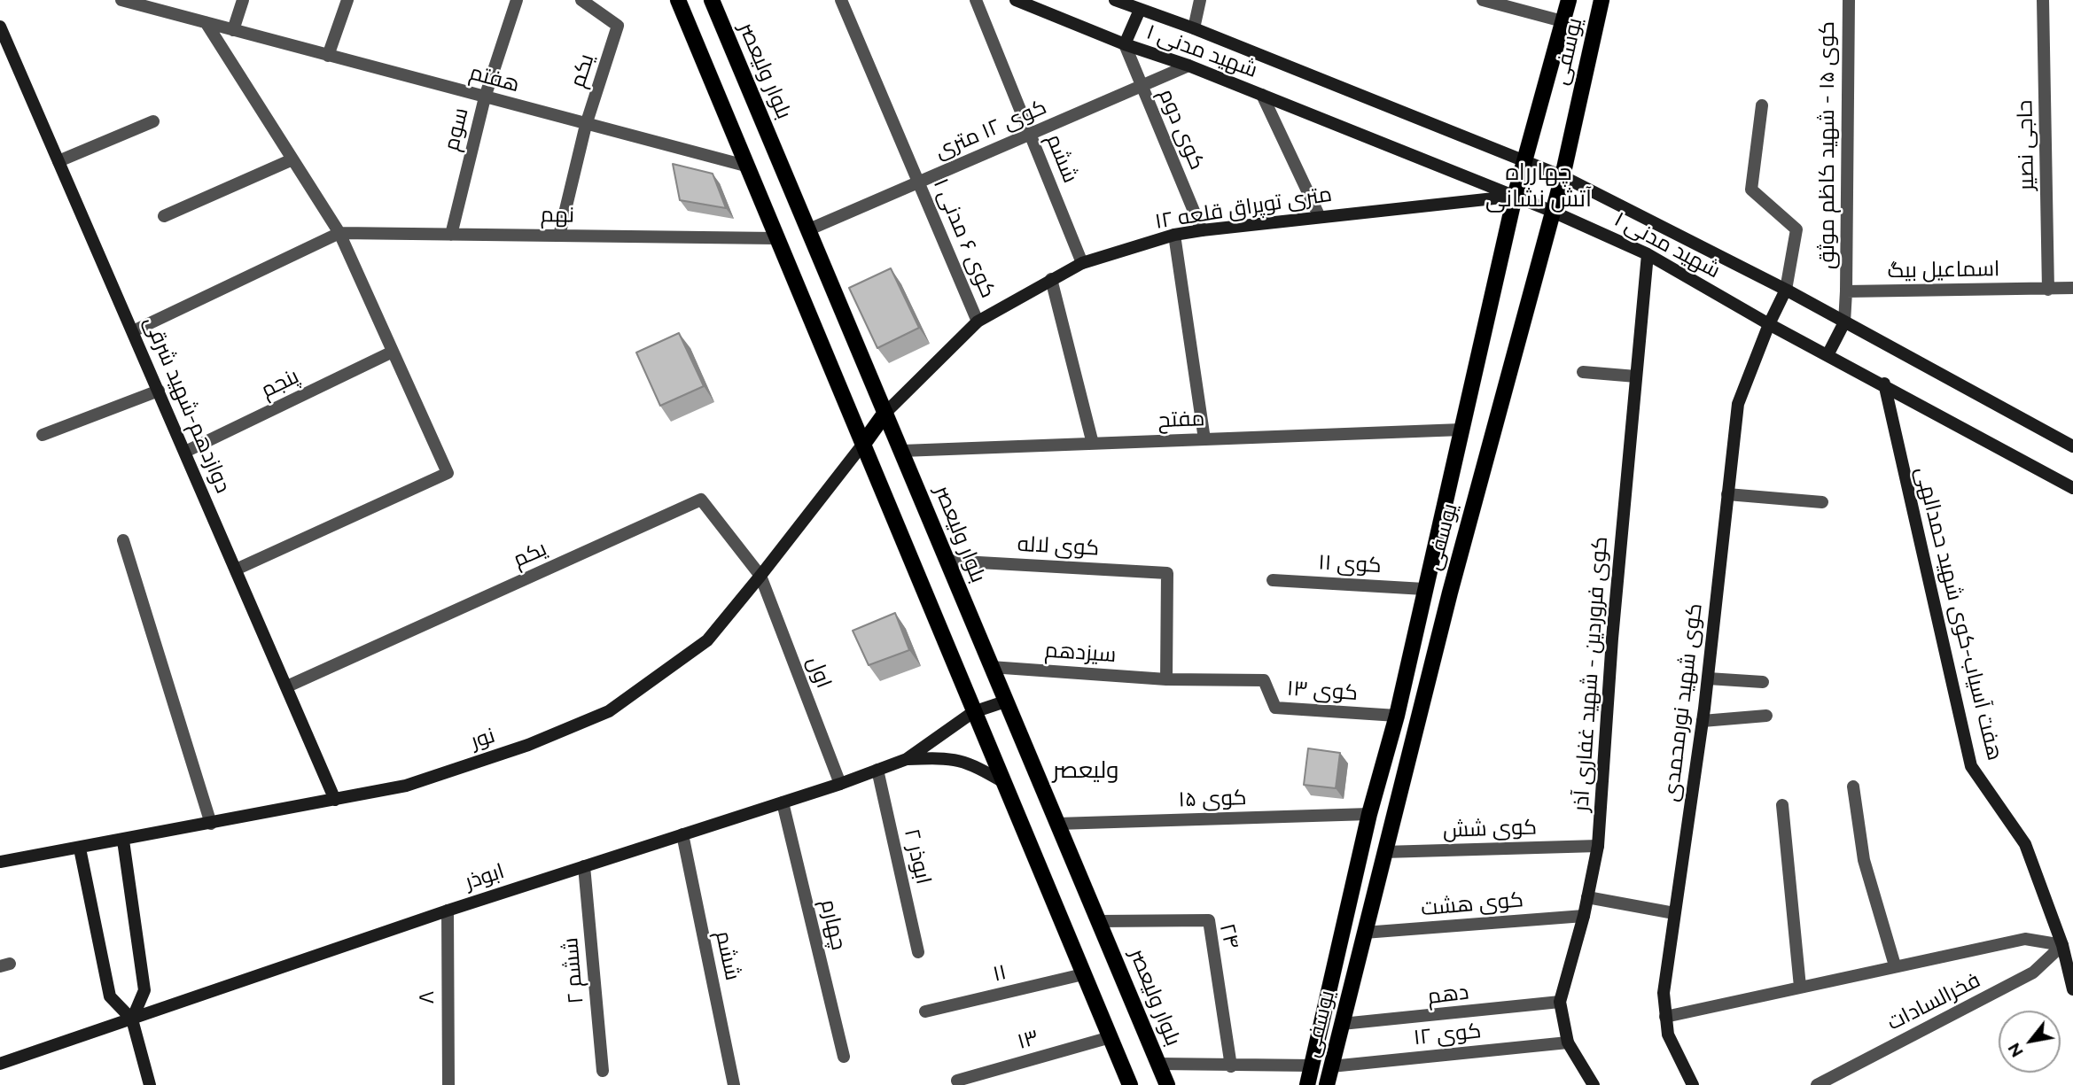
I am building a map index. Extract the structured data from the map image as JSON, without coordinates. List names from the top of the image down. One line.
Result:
{"streets":{"main road":["یوسفی","بلوار ولیعصر"],"street":["شهید مدنی ۱","یکم","هفتم","سوم","کوی ۱۲ متری","کوی دوم","کوی ۱۵ - شهید کاظم موثق","حاجی نصیر","ششم","۱۲ متری توپراق قلعه","نهم","کوی ۶ مدنی ۱","اسماعیل بیگ","پنجم","دوازدهم-شهید شرقی","مفتح","کوی لاله","کوی ۱۱","هفت آسیاب-کوی شهید حمدالهی","سیزدهم","اول","کوی فروردین - شهید غفاری آذر","کوی ۱۳","کوی شهید نورمحمدی","نور","کوی ۱۵","کوی شش","۲ ابوذر","ابوذر","کوی هشت","چهارم","۲۴","ششم ۲","۱۱","دهم","۸","فخرالسادات","کوی ۱۲","۱۳"]},"crossings":[["شهید مدنی ۱","یوسفی"],["شهید مدنی ۱","کوی ۱۲ متری"],["شهید مدنی ۱","کوی دوم"],["شهید مدنی ۱","۱۲ متری توپراق قلعه"],["شهید مدنی ۱","هفت آسیاب-کوی شهید حمدالهی"],["شهید مدنی ۱","کوی فروردین - شهید غفاری آذر"],["شهید مدنی ۱","کوی شهید نورمحمدی"],["یوسفی","۱۲ متری توپراق قلعه"],["یوسفی","مفتح"],["یوسفی","کوی ۱۱"],["یوسفی","کوی ۱۳"],["یوسفی","کوی ۱۵"],["یوسفی","کوی شش"],["یوسفی","کوی هشت"],["یوسفی","دهم"],["یوسفی","کوی ۱۲"],["یکم","هفتم"],["یکم","نهم"],["یکم","دوازدهم-شهید شرقی"],["یکم","اول"],["یکم","نور"],["بلوار ولیعصر","کوی ۱۲ متری"],["بلوار ولیعصر","۱۲ متری توپراق قلعه"],["بلوار ولیعصر","مفتح"],["بلوار ولیعصر","کوی لاله"],["بلوار ولیعصر","سیزدهم"],["بلوار ولیعصر","کوی ۱۵"],["بلوار ولیعصر","ابوذر"],["بلوار ولیعصر","۲۴"],["هفتم","سوم"],["سوم","نهم"],["کوی ۱۲ متری","کوی دوم"],["کوی ۱۲ متری","ششم"],["کوی ۱۲ متری","کوی ۶ مدنی ۱"],["کوی دوم","۱۲ متری توپراق قلعه"],["کوی ۱۵ - شهید کاظم موثق","اسماعیل بیگ"],["حاجی نصیر","اسماعیل بیگ"],["ششم","۱۲ متری توپراق قلعه"],["ششم","ابوذر"],["۱۲ متری توپراق قلعه","کوی ۶ مدنی ۱"],["پنجم","دوازدهم-شهید شرقی"],["دوازدهم-شهید شرقی","نور"],["کوی لاله","سیزدهم"],["هفت آسیاب-کوی شهید حمدالهی","فخرالسادات"],["سیزدهم","کوی ۱۳"],["اول","نور"],["اول","ابوذر"],["کوی فروردین - شهید غفاری آذر","کوی شش"],["کوی فروردین - شهید غفاری آذر","کوی هشت"],["کوی فروردین - شهید غفاری آذر","دهم"],["کوی فروردین - شهید غفاری آذر","کوی ۱۲"],["۲ ابوذر","ابوذر"],["ابوذر","چهارم"],["ابوذر","ششم ۲"],["ابوذر","۸"]],"districts":["چهارراه آتش نشانی","ولیعصر"],"north":"bottom left"}
